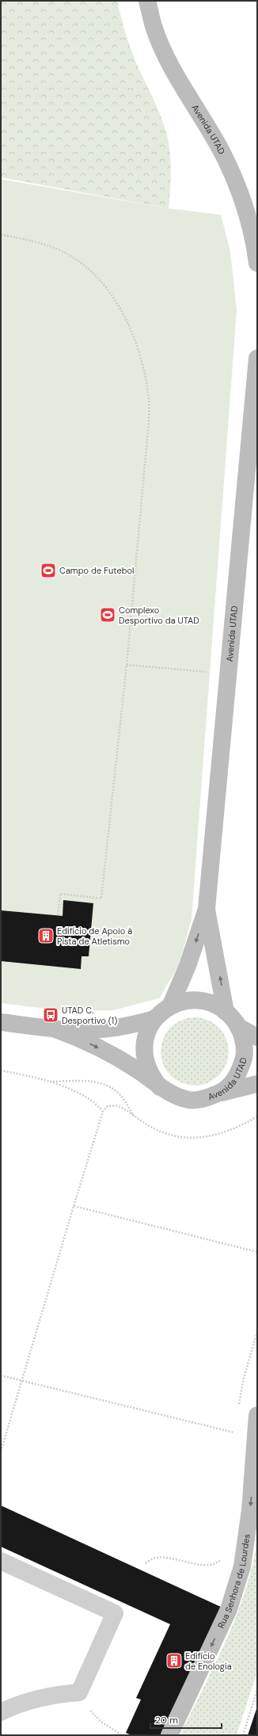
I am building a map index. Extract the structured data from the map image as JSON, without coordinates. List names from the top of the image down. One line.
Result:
{"streets":{"street":["Avenida UTAD","Rua Senhora de Lourdes"]},"one_way":["Rua Senhora de Lourdes"],"places":{"sports":["Campo de Futebol","Complexo Desportivo da UTAD"],"building":["Edifício de Apoio à Pista de Atletismo","Edifício de Enologia"],"bus stop":["UTAD C. Desportivo (1)"]},"scale_bar":"20 m"}
